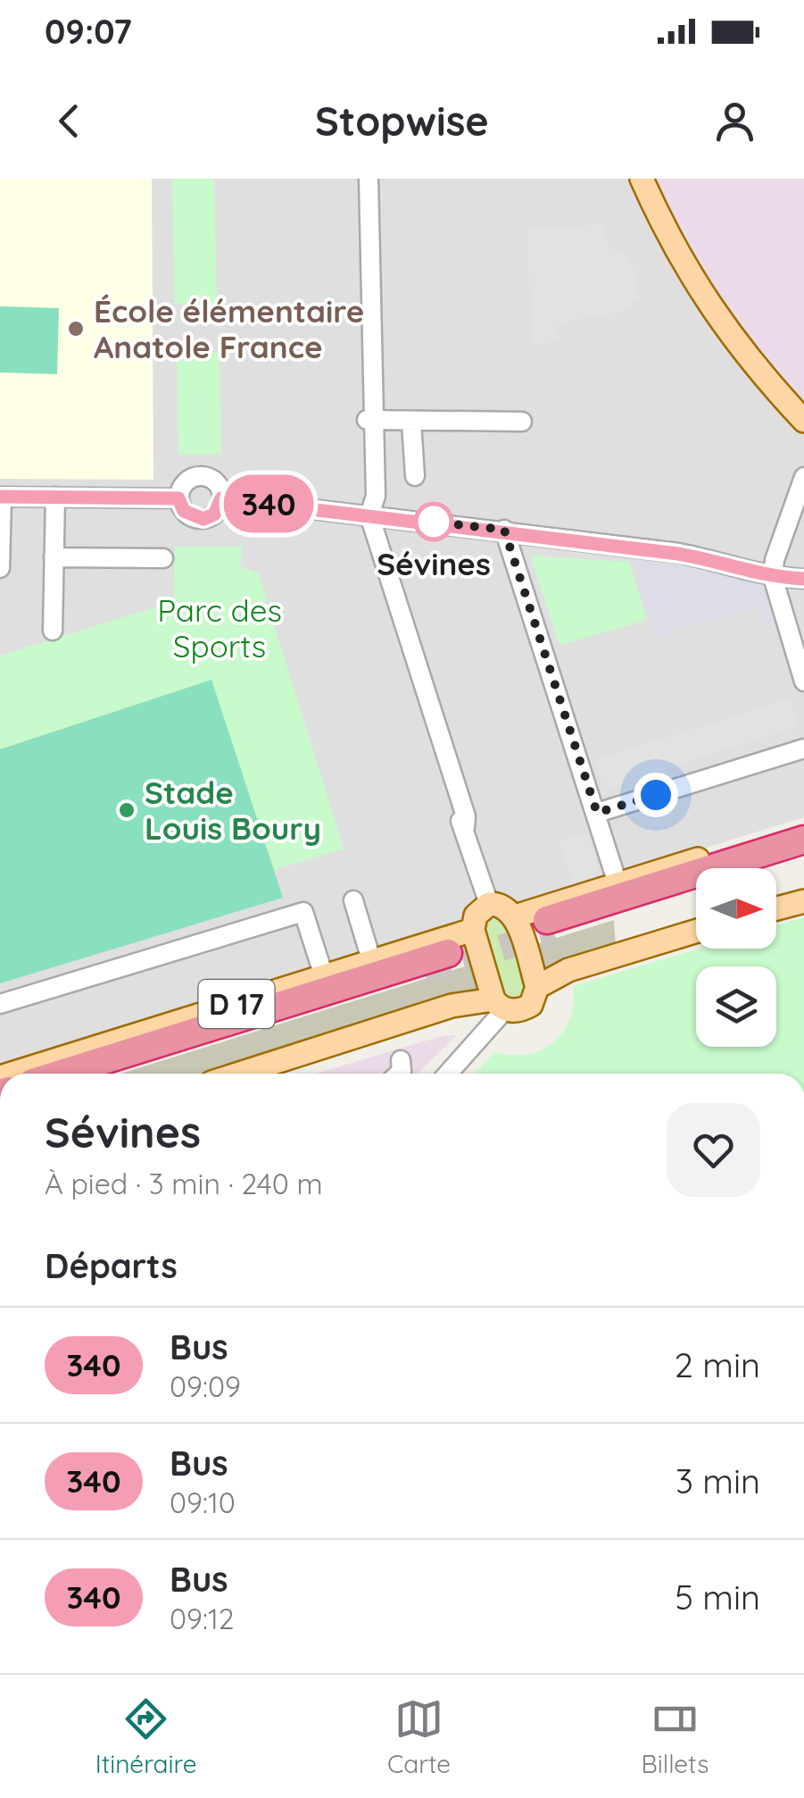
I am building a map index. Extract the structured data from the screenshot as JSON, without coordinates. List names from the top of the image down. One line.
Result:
{"streets":{"main road":["D 17"]},"parks":["Parc des Sports"],"places":["École élémentaire Anatole France","Sévines","Stade Louis Boury"],"lines":["bus line 340"],"north":"right","page":{"status":"09:07","header":"Stopwise","on_map":"340","heading":[["Sévines","À pied · 3 min · 240 m"],"Départs"],"list":[{"mark":"340","name":"Bus","note":"09:09","value":"2 min"},{"mark":"340","name":"Bus","note":"09:10","value":"3 min"},{"mark":"340","name":"Bus","note":"09:12","value":"5 min"}],"tabs":["Itinéraire","Carte","Billets"]}}
